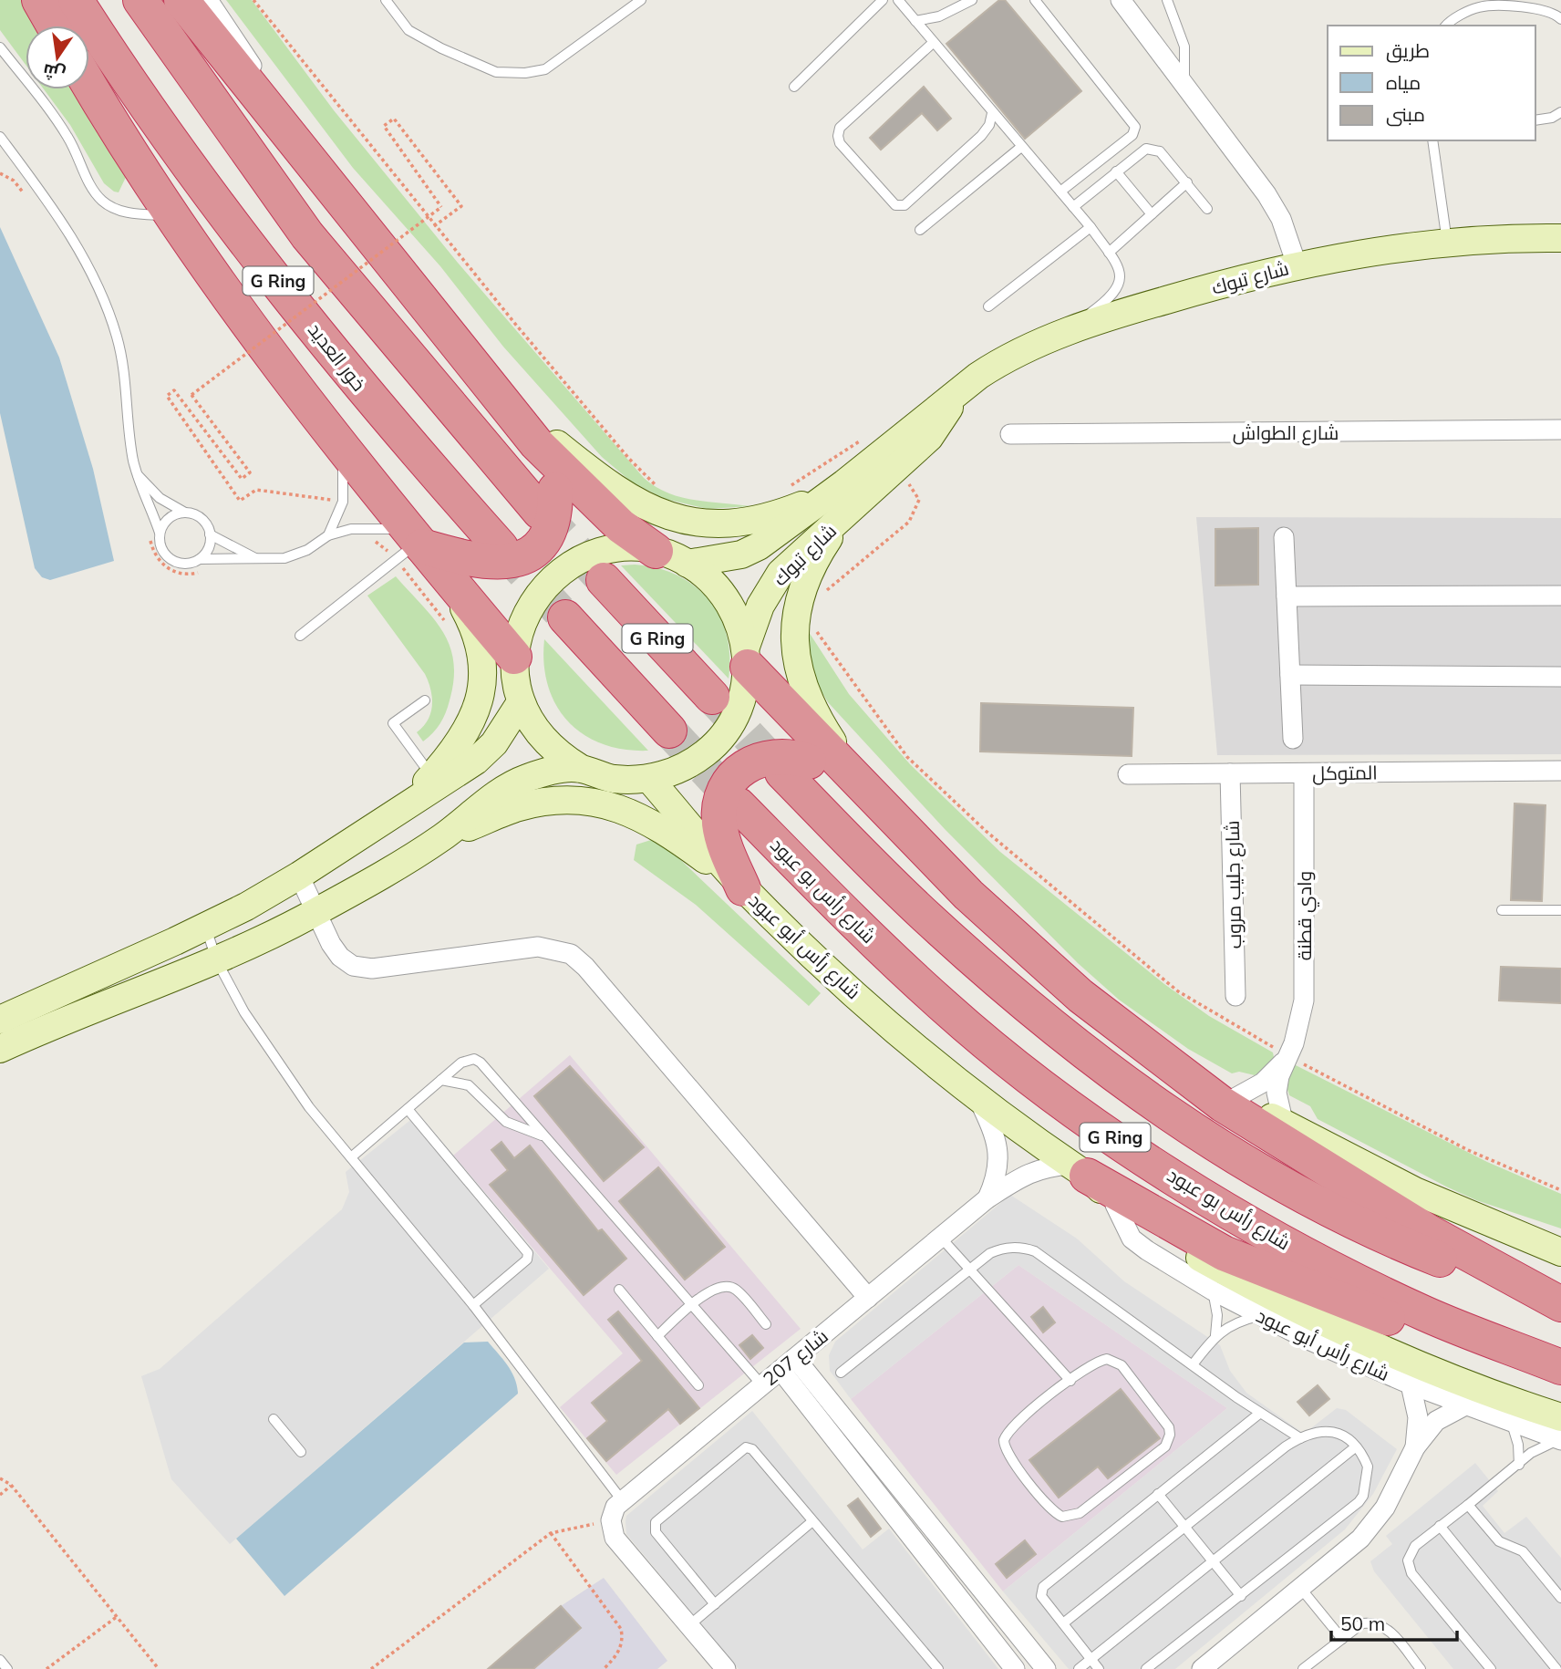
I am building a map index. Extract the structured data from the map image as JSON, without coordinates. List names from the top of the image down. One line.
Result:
{"streets":{"highway":["G Ring","خور العديد","شارع رأس بو عبود"],"street":["شارع تبوك","شارع الطواش","المتوكل","شارع جليب مروب","وادي قطنة","شارع رأس أبو عبود","شارع 207"]},"crossings":[["شارع تبوك","شارع رأس أبو عبود"],["المتوكل","شارع جليب مروب"],["المتوكل","وادي قطنة"],["شارع رأس أبو عبود","شارع 207"]],"legend":["طريق","مياه","مبنى"],"scale_bar":"50 m","north":"bottom"}
